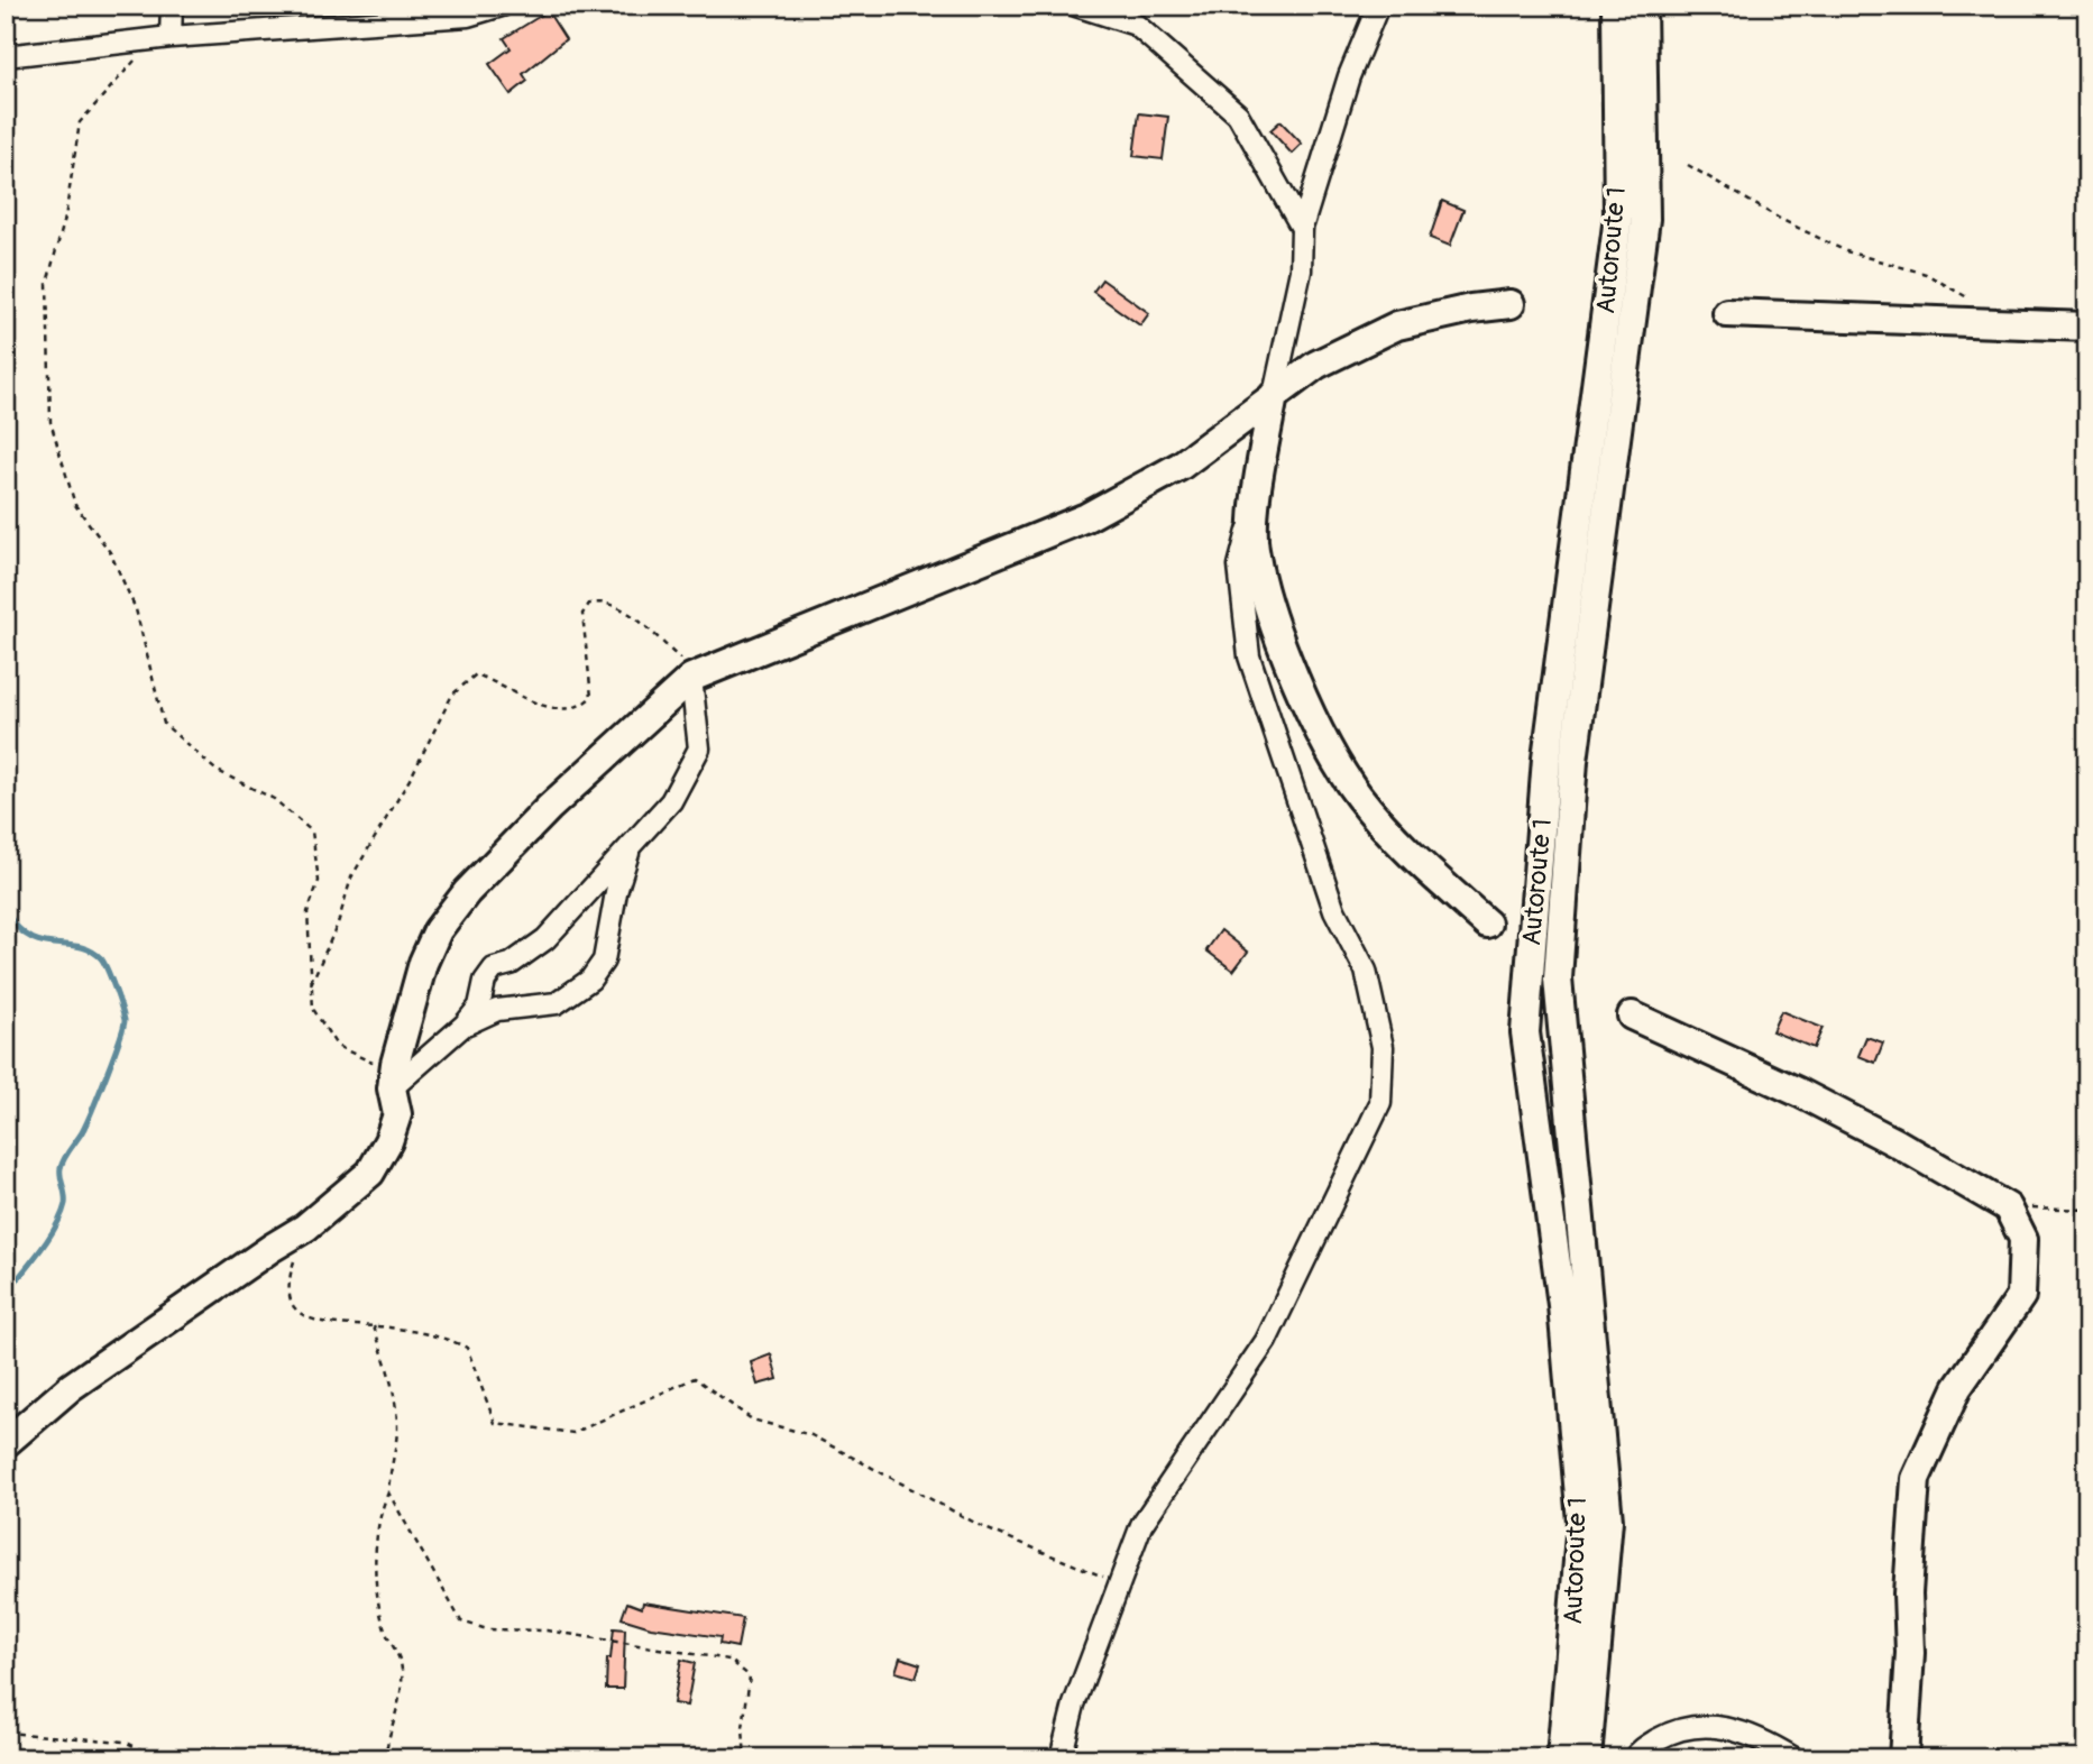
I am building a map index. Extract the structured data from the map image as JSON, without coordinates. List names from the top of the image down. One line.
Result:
{"streets":{"street":["Autoroute 1"]}}
